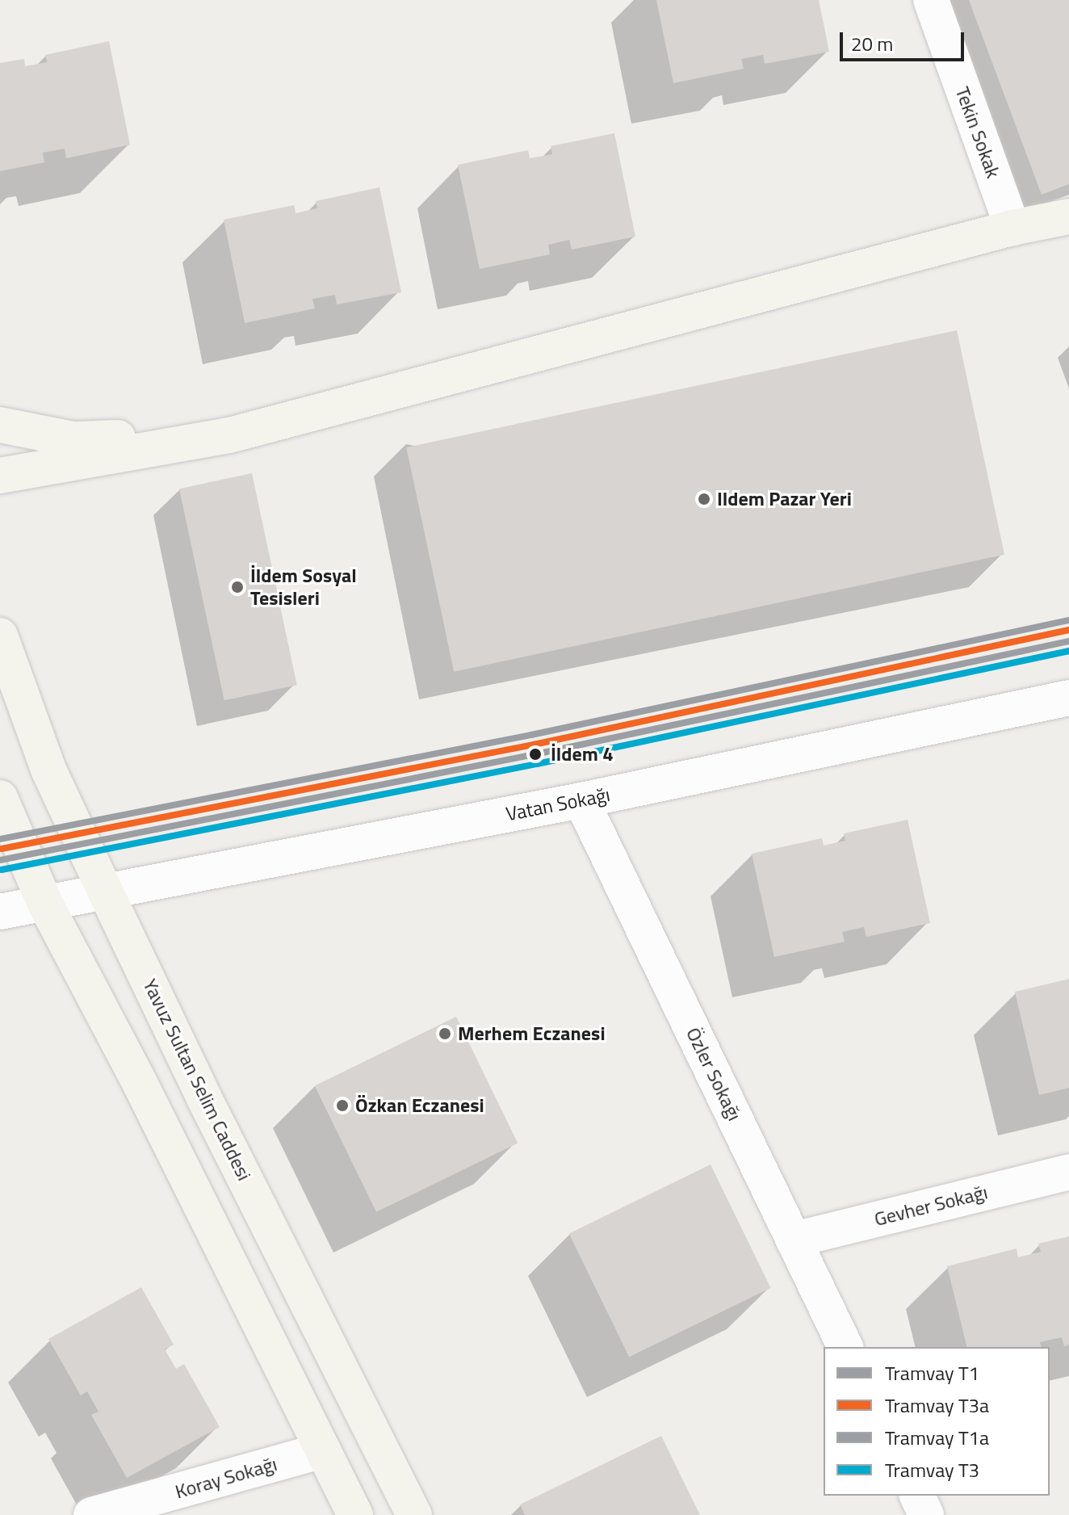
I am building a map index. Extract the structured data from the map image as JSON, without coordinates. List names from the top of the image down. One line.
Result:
{"streets":{"street":["Tekin Sokak","Vatan Sokağı","Özler Sokağı","Yavuz Sultan Selim Caddesi","Gevher Sokağı","Koray Sokağı"]},"crossings":[["Vatan Sokağı","Özler Sokağı"],["Vatan Sokağı","Yavuz Sultan Selim Caddesi"],["Özler Sokağı","Gevher Sokağı"]],"places":["Ildem Pazar Yeri","İldem Sosyal Tesisleri","İldem 4","Merhem Eczanesi","Özkan Eczanesi"],"lines":["tram line T1","tram line T3a","tram line T1a","tram line T3"],"legend":["Tramvay T1","Tramvay T3a","Tramvay T1a","Tramvay T3"],"scale_bar":"20 m"}
